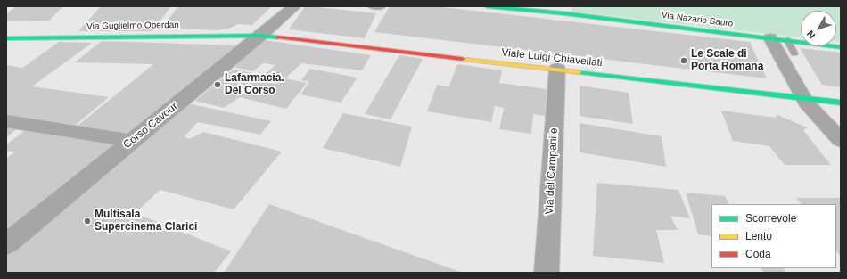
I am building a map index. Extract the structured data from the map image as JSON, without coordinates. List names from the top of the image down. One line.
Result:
{"streets":{"street":["Via Nazario Sauro","Via Guglielmo Oberdan","Viale Luigi Chiavellati","Corso Cavour","Via del Campanile"]},"crossings":[["Via Guglielmo Oberdan","Viale Luigi Chiavellati"],["Via Guglielmo Oberdan","Corso Cavour"],["Viale Luigi Chiavellati","Corso Cavour"],["Viale Luigi Chiavellati","Via del Campanile"]],"places":["Le Scale di Porta Romana","Lafarmacia. Del Corso","Multisala Supercinema Clarici"],"legend":["Scorrevole","Lento","Coda"],"north":"bottom left"}
